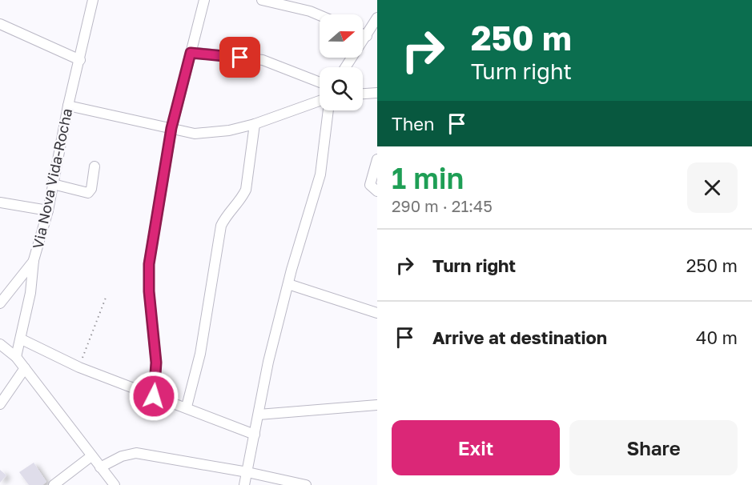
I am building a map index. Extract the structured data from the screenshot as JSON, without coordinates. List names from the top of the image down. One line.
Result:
{"streets":{"street":["Via Nova Vida-Rocha"]},"north":"right","page":{"turn":["250 m","Turn right"],"then":"Then","heading":["1 min","290 m · 21:45"],"list":[{"name":"Turn right","value":"250 m"},{"name":"Arrive at destination","value":"40 m"}],"buttons":["Exit","Share"]}}
